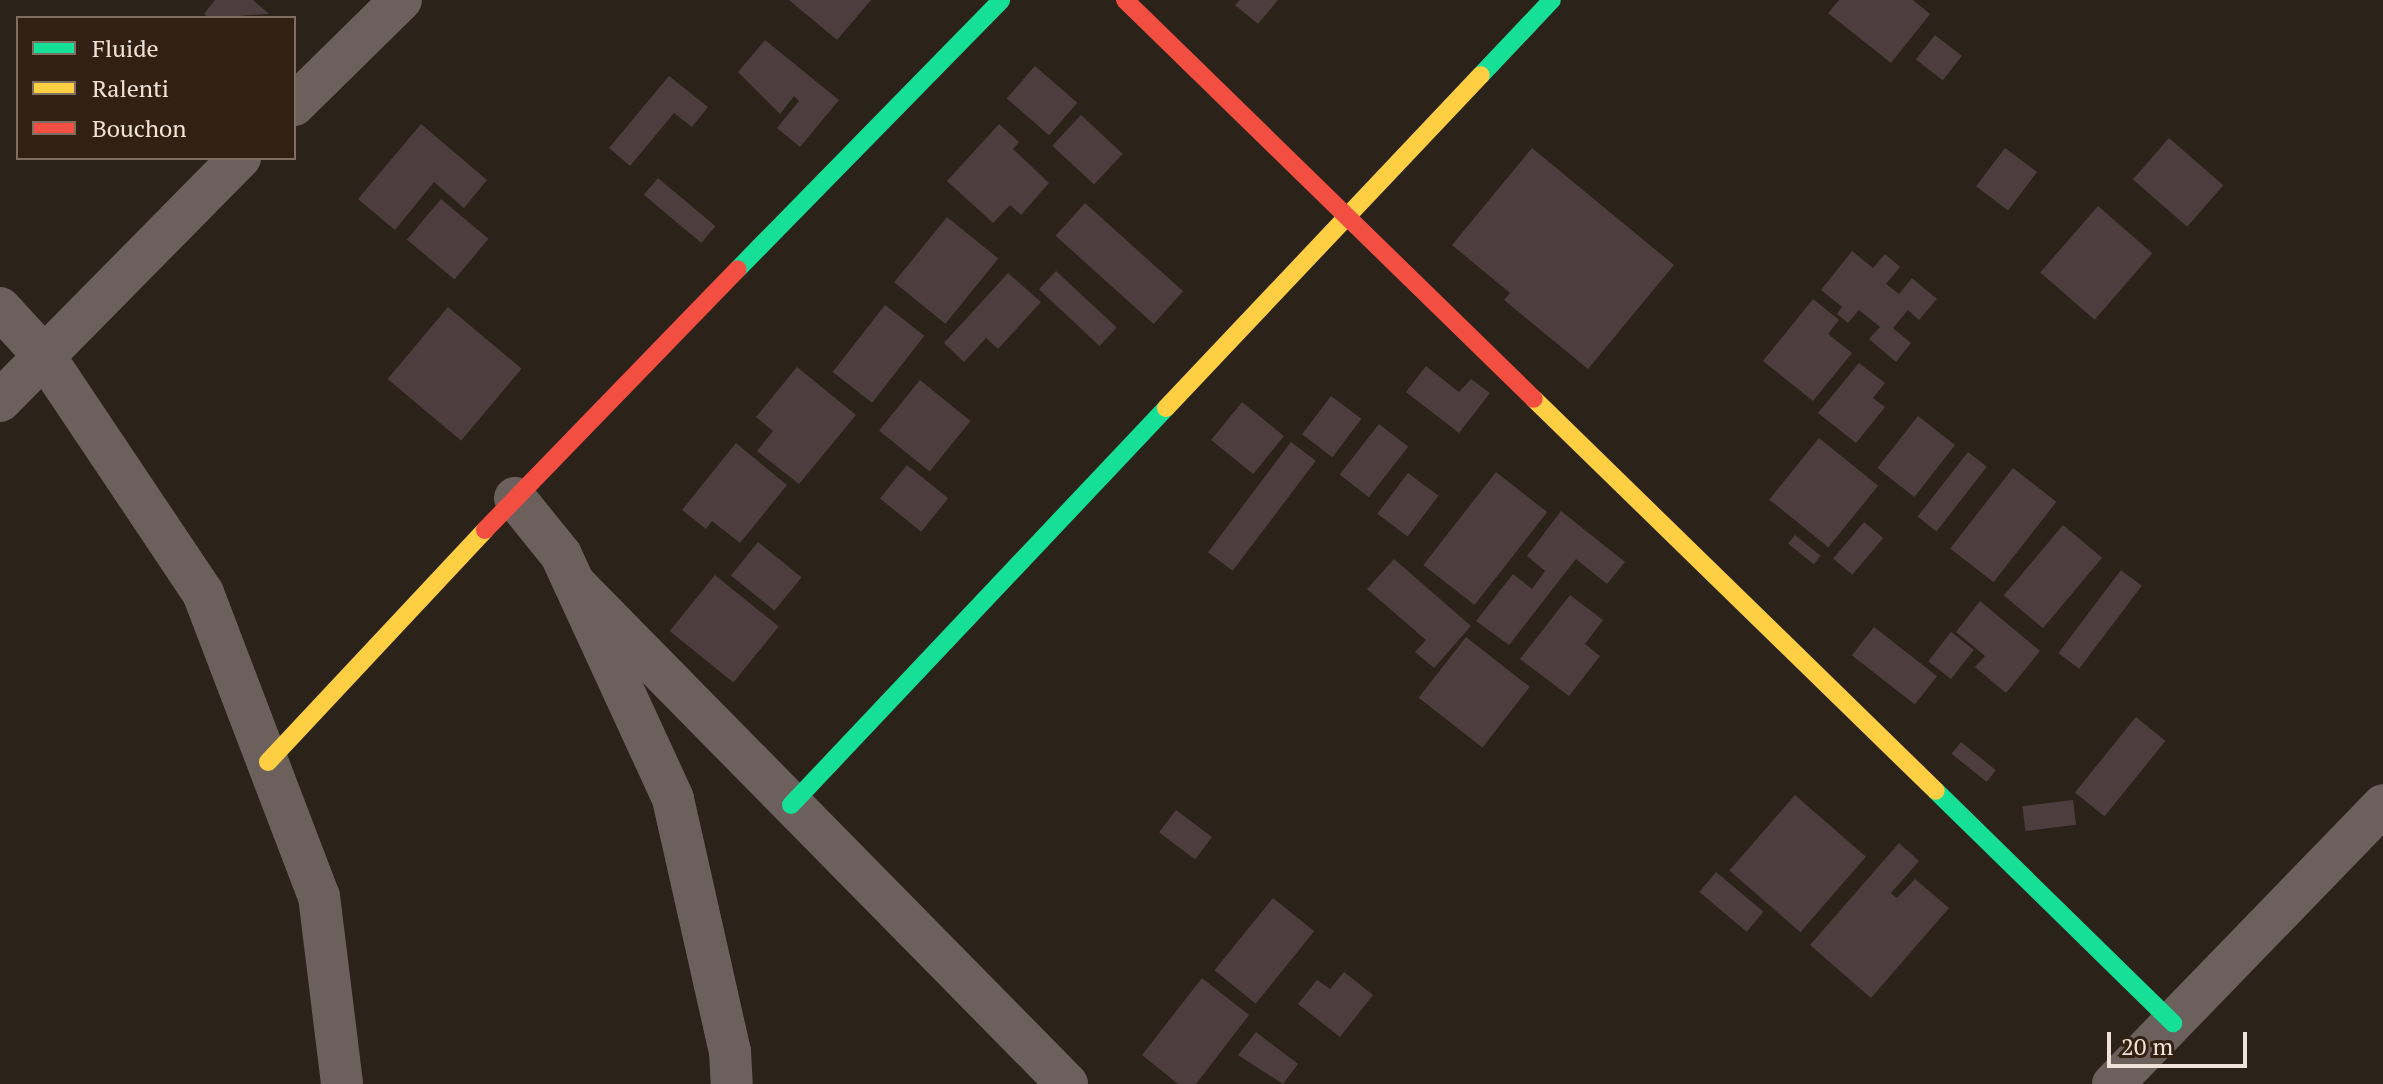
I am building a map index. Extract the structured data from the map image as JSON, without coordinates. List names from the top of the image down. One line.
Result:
{"legend":["Fluide","Ralenti","Bouchon"],"scale_bar":"20 m"}
